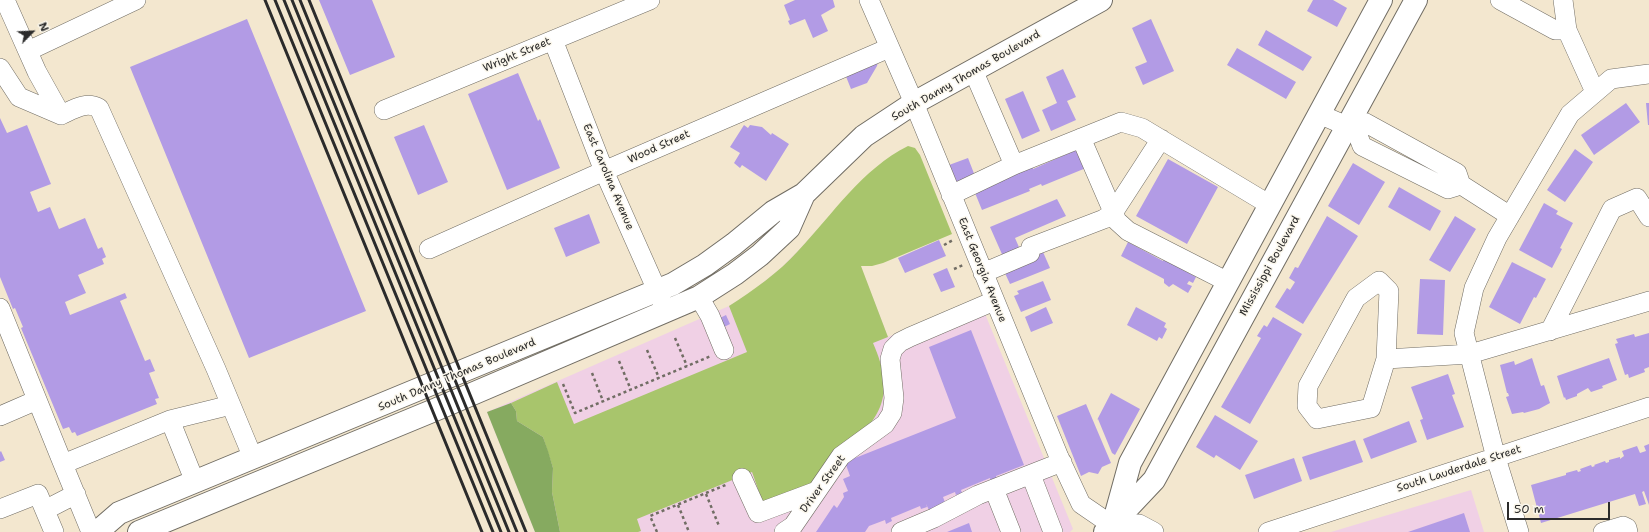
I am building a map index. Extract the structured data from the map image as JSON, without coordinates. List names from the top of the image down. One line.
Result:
{"streets":{"main road":["South Danny Thomas Boulevard","Mississippi Boulevard"],"street":["Wright Street","Wood Street","East Carolina Avenue","East Georgia Avenue","South Lauderdale Street","Driver Street"]},"crossings":[["Wright Street","East Carolina Avenue"],["South Danny Thomas Boulevard","East Carolina Avenue"],["South Danny Thomas Boulevard","East Georgia Avenue"],["Wood Street","East Carolina Avenue"],["Wood Street","East Georgia Avenue"],["Mississippi Boulevard","East Georgia Avenue"],["East Georgia Avenue","Driver Street"]],"scale_bar":"50 m","north":"top right"}
